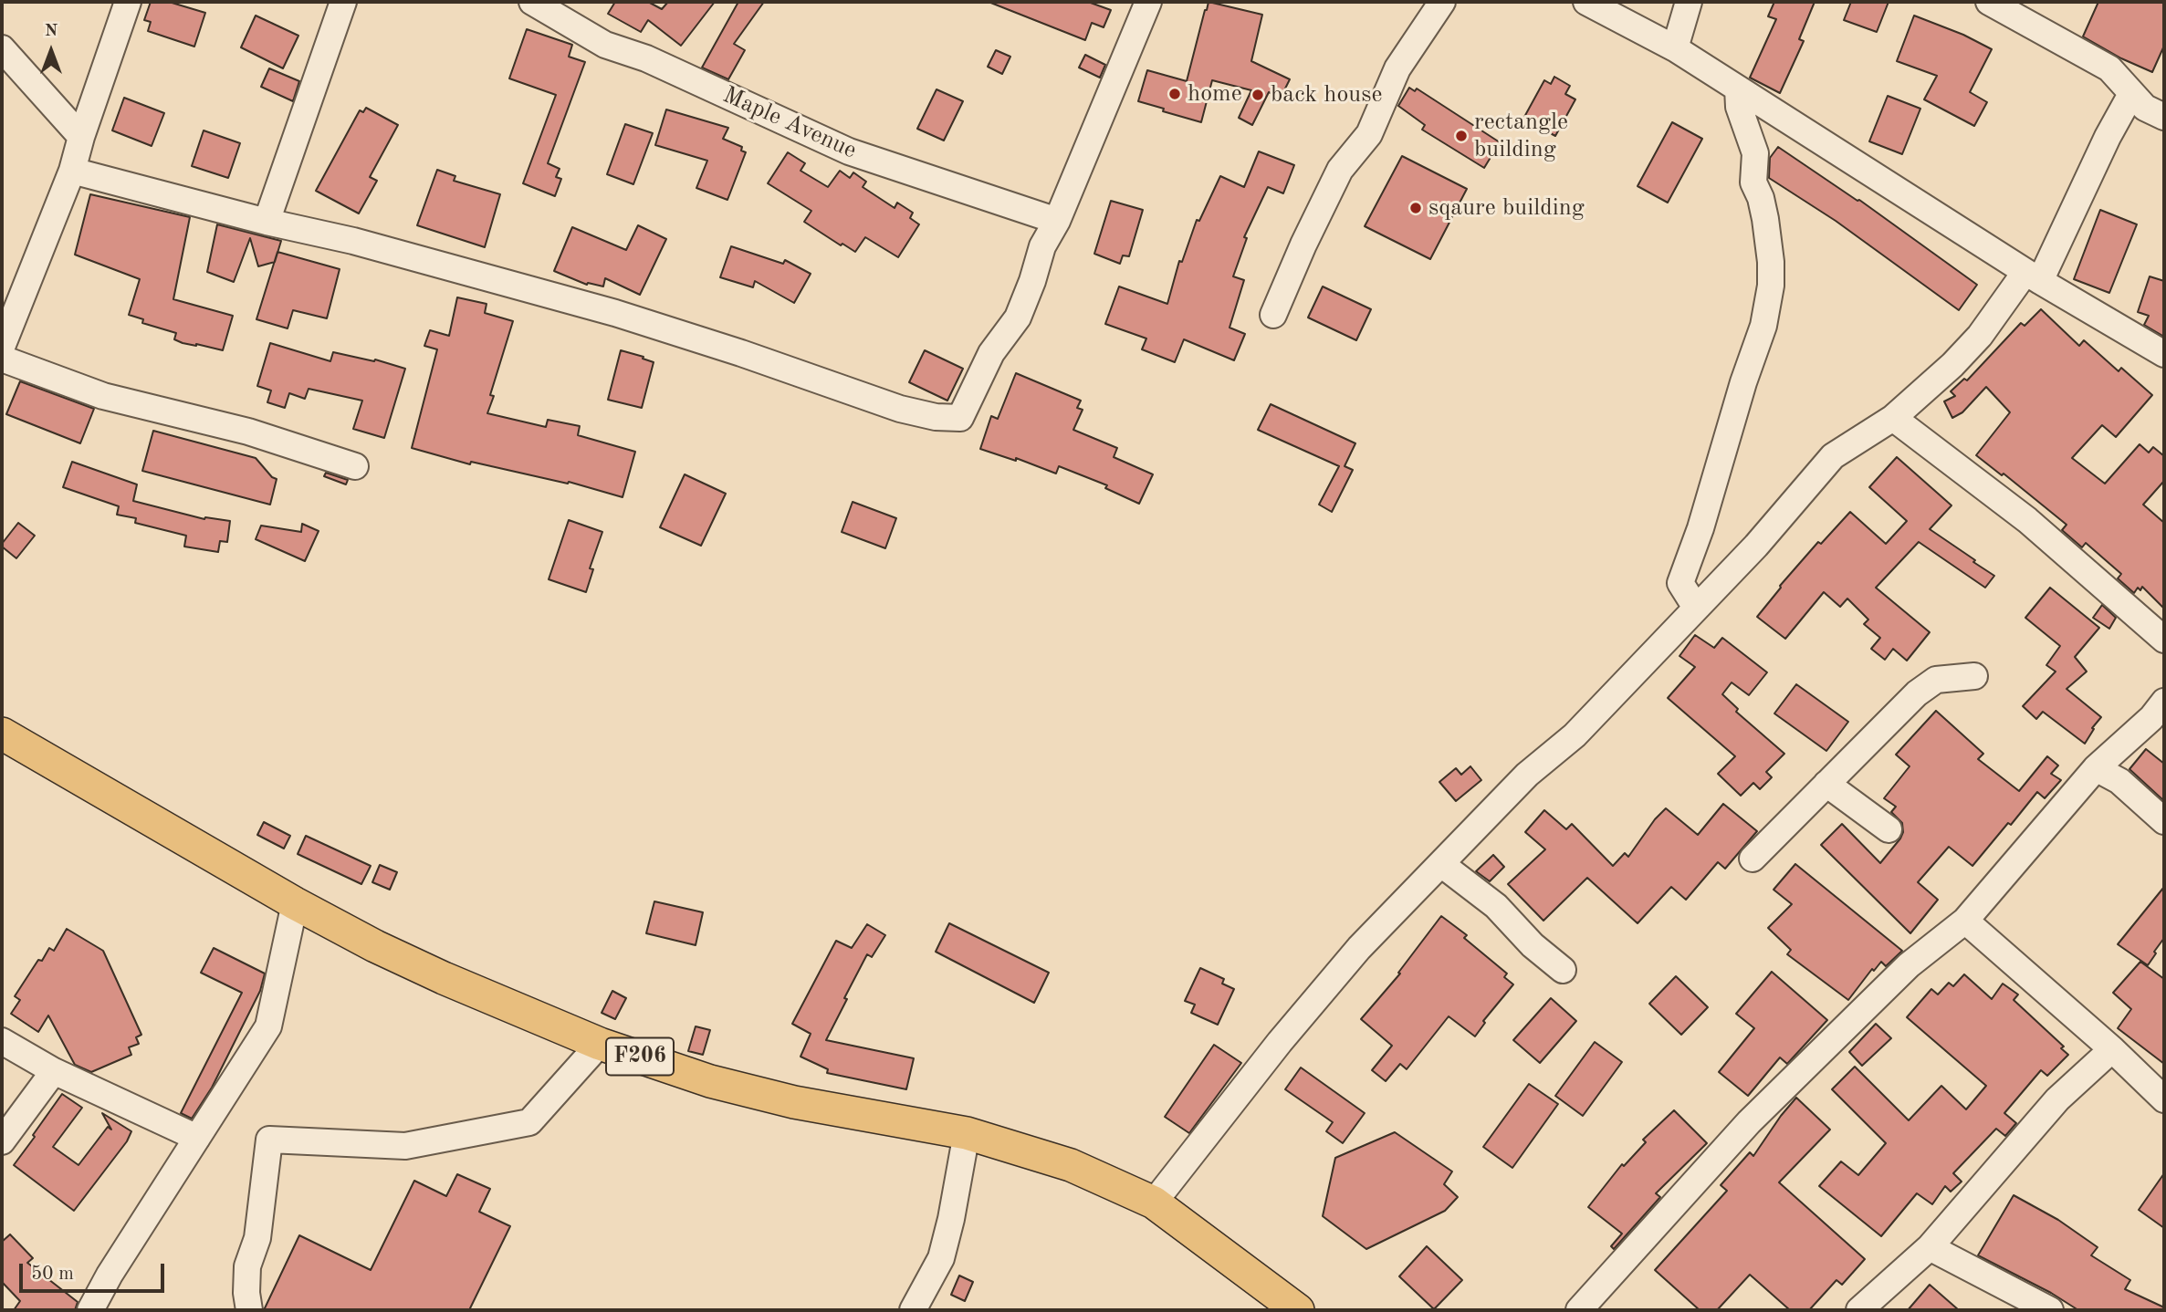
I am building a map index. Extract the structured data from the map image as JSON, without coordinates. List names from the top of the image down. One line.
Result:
{"streets":{"main road":["F206"],"street":["Maple Avenue"]},"places":["home","back house","rectangle building","sqaure building"],"scale_bar":"50 m","north":"top"}
